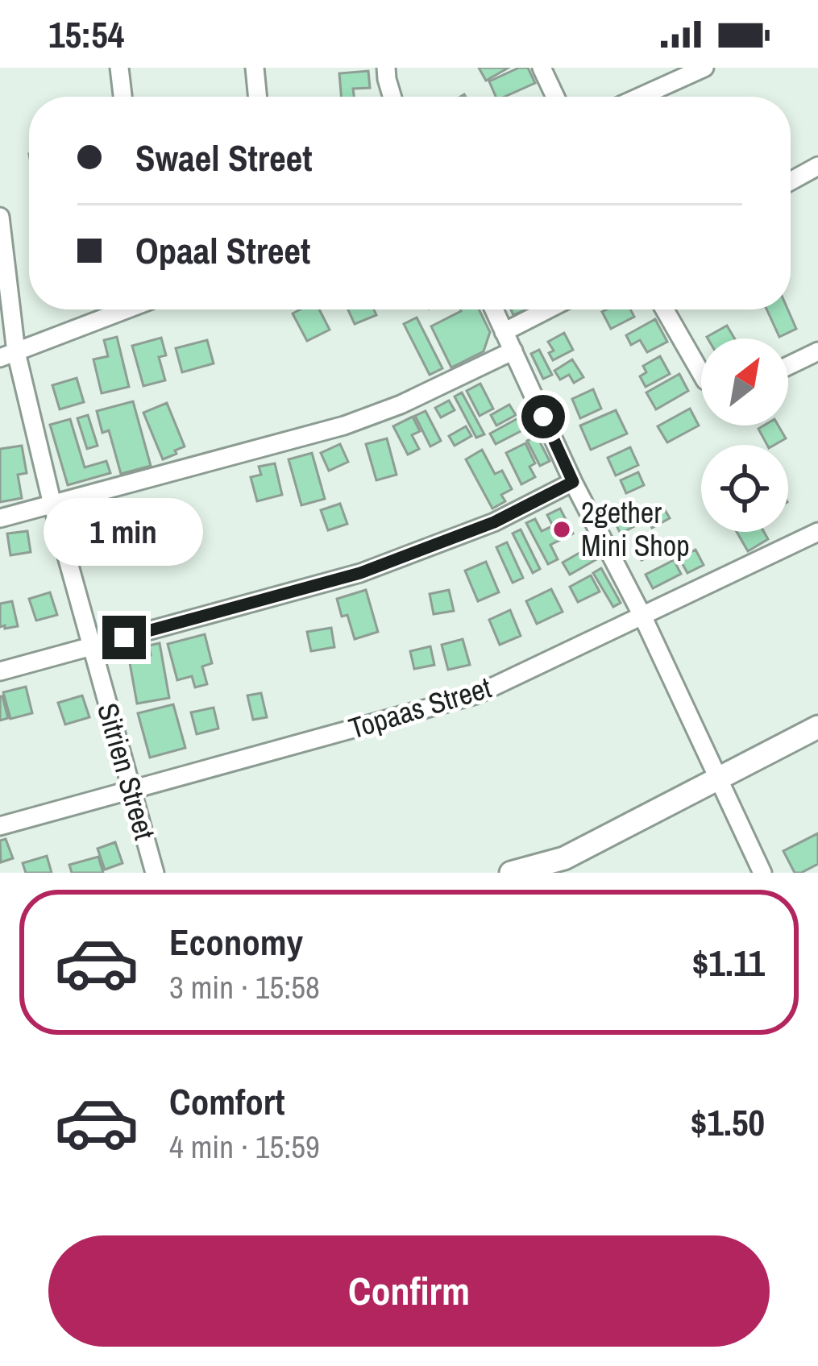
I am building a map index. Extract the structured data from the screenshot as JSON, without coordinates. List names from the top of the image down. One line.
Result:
{"streets":{"street":["Topaas Street","Sitrien Street"]},"crossings":[["Topaas Street","Sitrien Street"]],"places":["2gether Mini Shop"],"north":"top right","page":{"status":"15:54","banner":["Swael Street","Opaal Street"],"bubble":"1 min","list":[{"name":"Economy","note":"3 min · 15:58","value":"$1.11"},{"name":"Comfort","note":"4 min · 15:59","value":"$1.50"}],"buttons":"Confirm"}}
